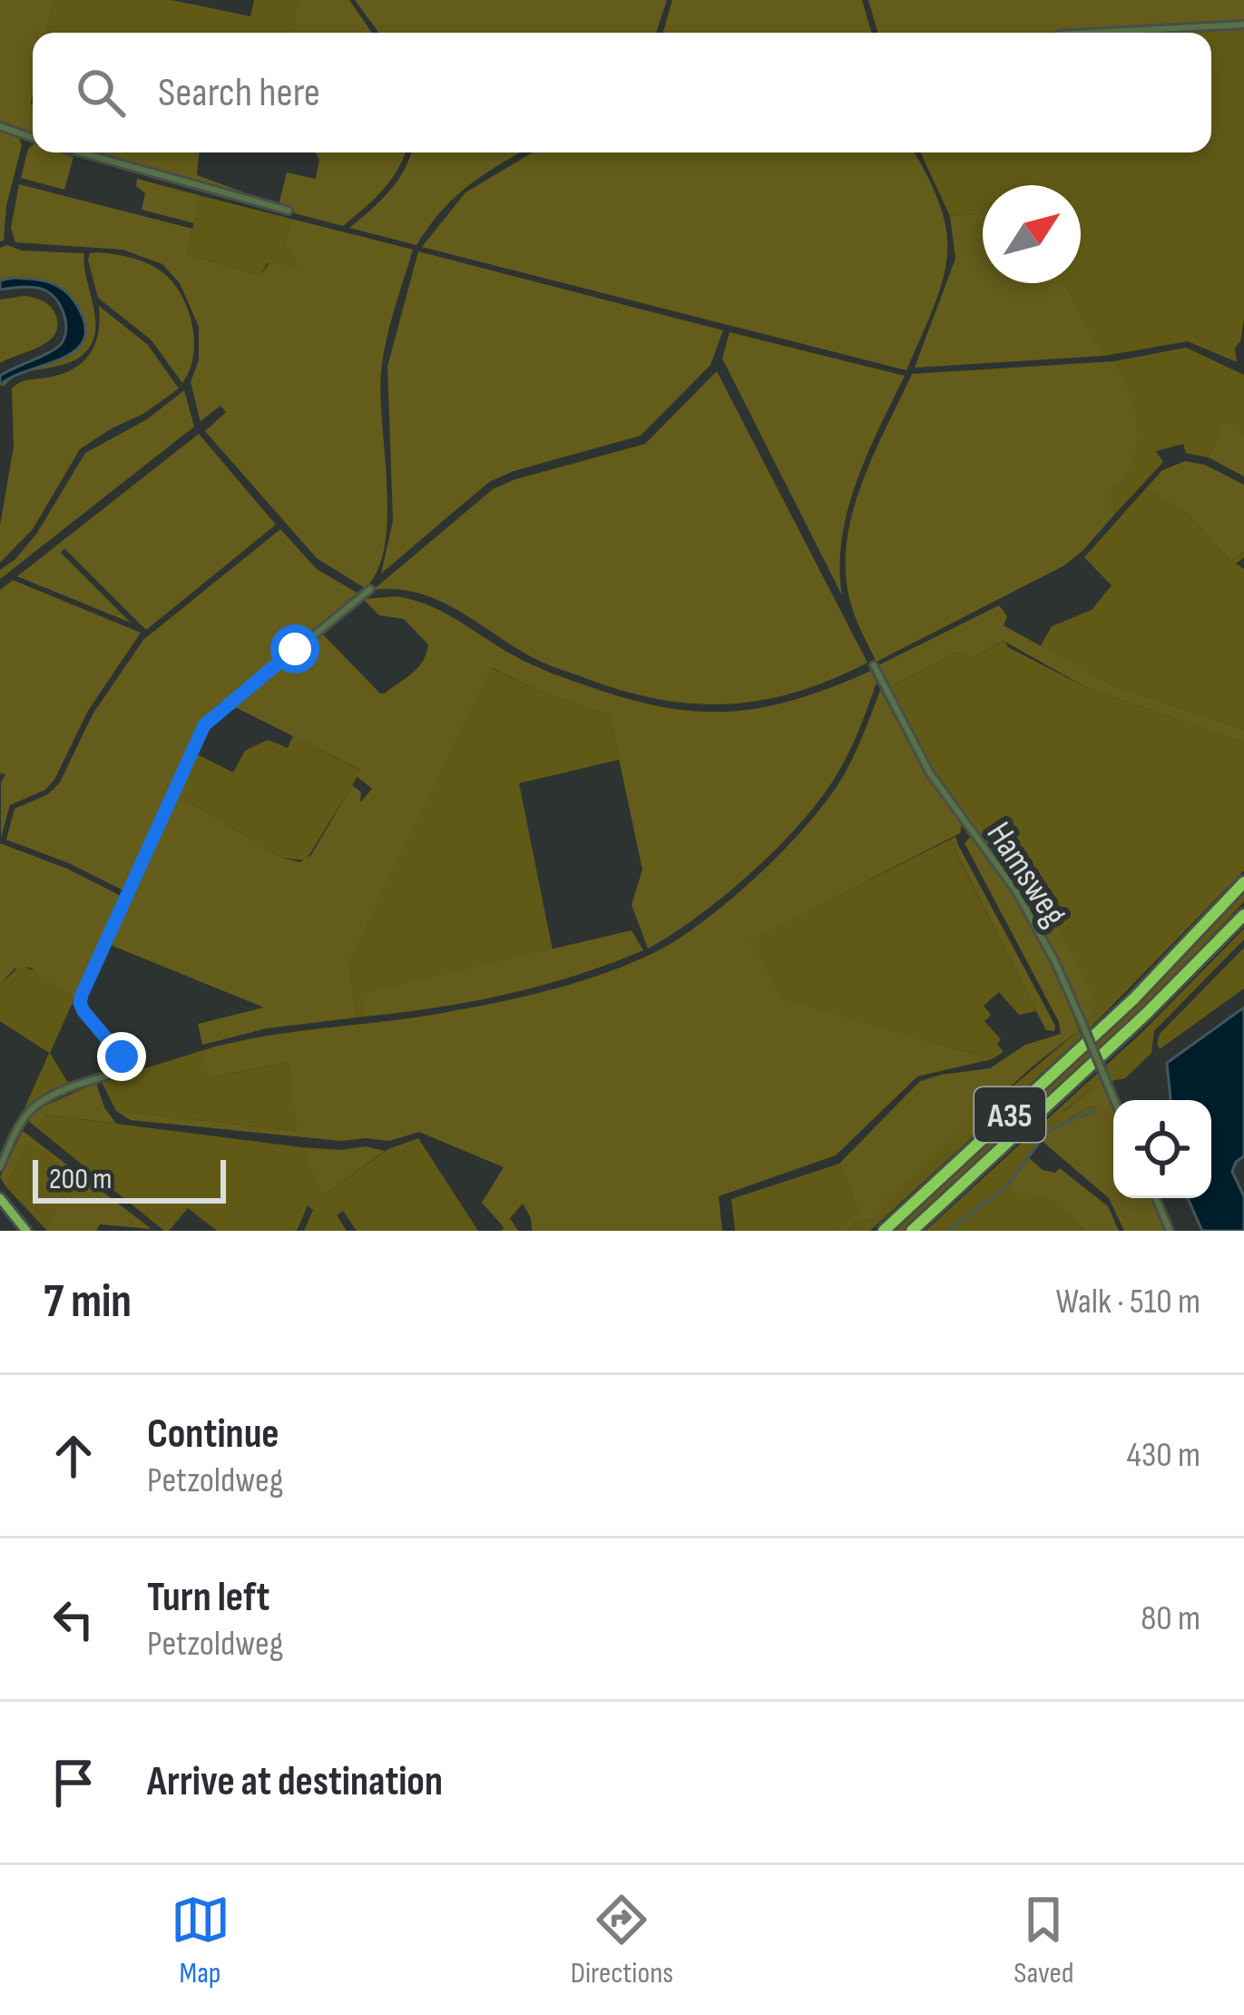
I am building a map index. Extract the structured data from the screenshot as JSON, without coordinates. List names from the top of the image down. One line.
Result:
{"streets":{"highway":["A35"],"street":["Hamsweg"]},"scale_bar":"200 m","north":"top right","page":{"search":"Search here","scale":"200 m","heading":["7 min","Walk · 510 m"],"list":[["Continue","Petzoldweg","430 m"],["Turn left","Petzoldweg","80 m"],"Arrive at destination"],"nav":["Map","Directions","Saved"]}}
